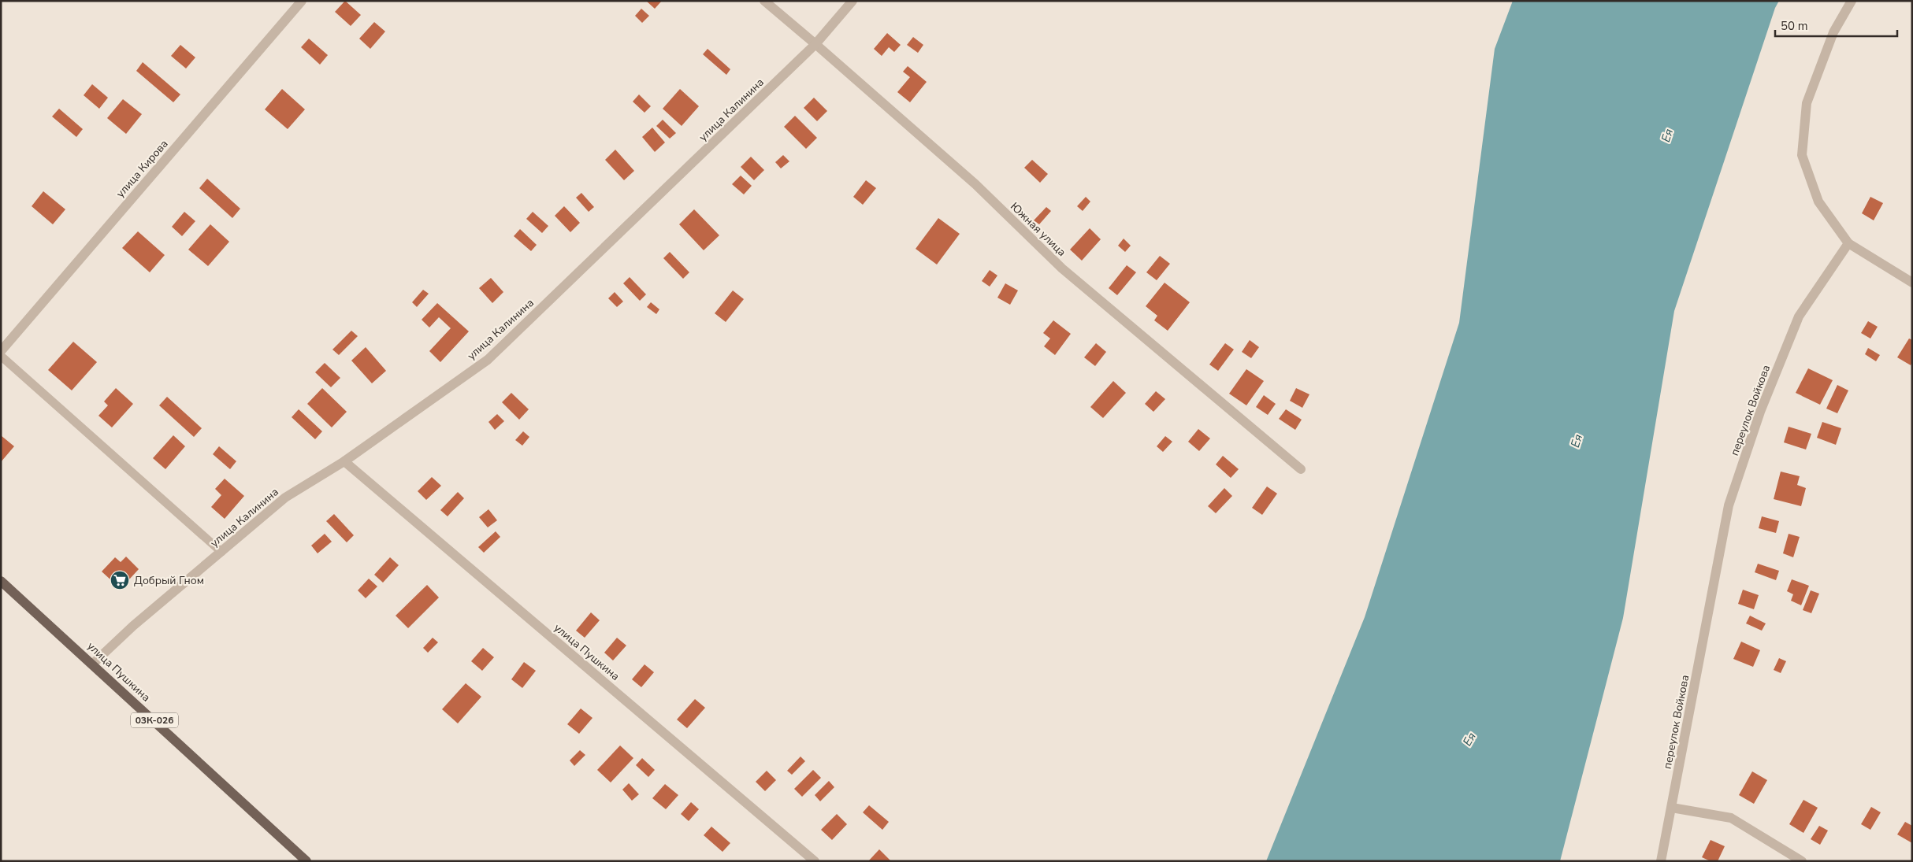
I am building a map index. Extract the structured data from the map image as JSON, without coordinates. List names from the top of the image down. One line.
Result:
{"streets":{"main road":["улица Пушкина","03К-026"],"street":["улица Калинина","улица Кирова","Южная улица","переулок Войкова"]},"crossings":[["улица Калинина","Южная улица"],["улица Калинина","улица Пушкина"]],"water":["Ея"],"places":{"supermarket":["Добрый Гном"]},"scale_bar":"50 m"}
